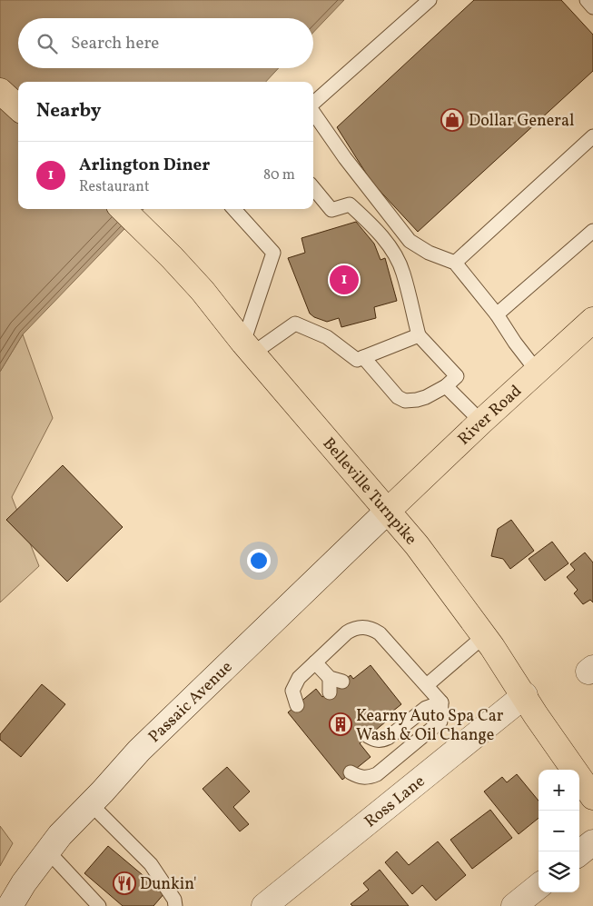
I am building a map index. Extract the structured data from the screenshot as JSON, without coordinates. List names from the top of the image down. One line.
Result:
{"streets":{"main road":["River Road","Belleville Turnpike","Passaic Avenue","Ross Lane"]},"crossings":[["River Road","Belleville Turnpike"],["River Road","Passaic Avenue"],["Belleville Turnpike","Passaic Avenue"],["Belleville Turnpike","Ross Lane"]],"places":{"shop":["Dollar General"],"building":["Kearny Auto Spa Car Wash & Oil Change"],"restaurant":["Dunkin'"]},"page":{"search":"Search here","heading":"Nearby","list":[{"mark":"1","name":"Arlington Diner","note":"Restaurant","value":"80 m"}],"pins":"1","map_buttons":["+","−"]}}
